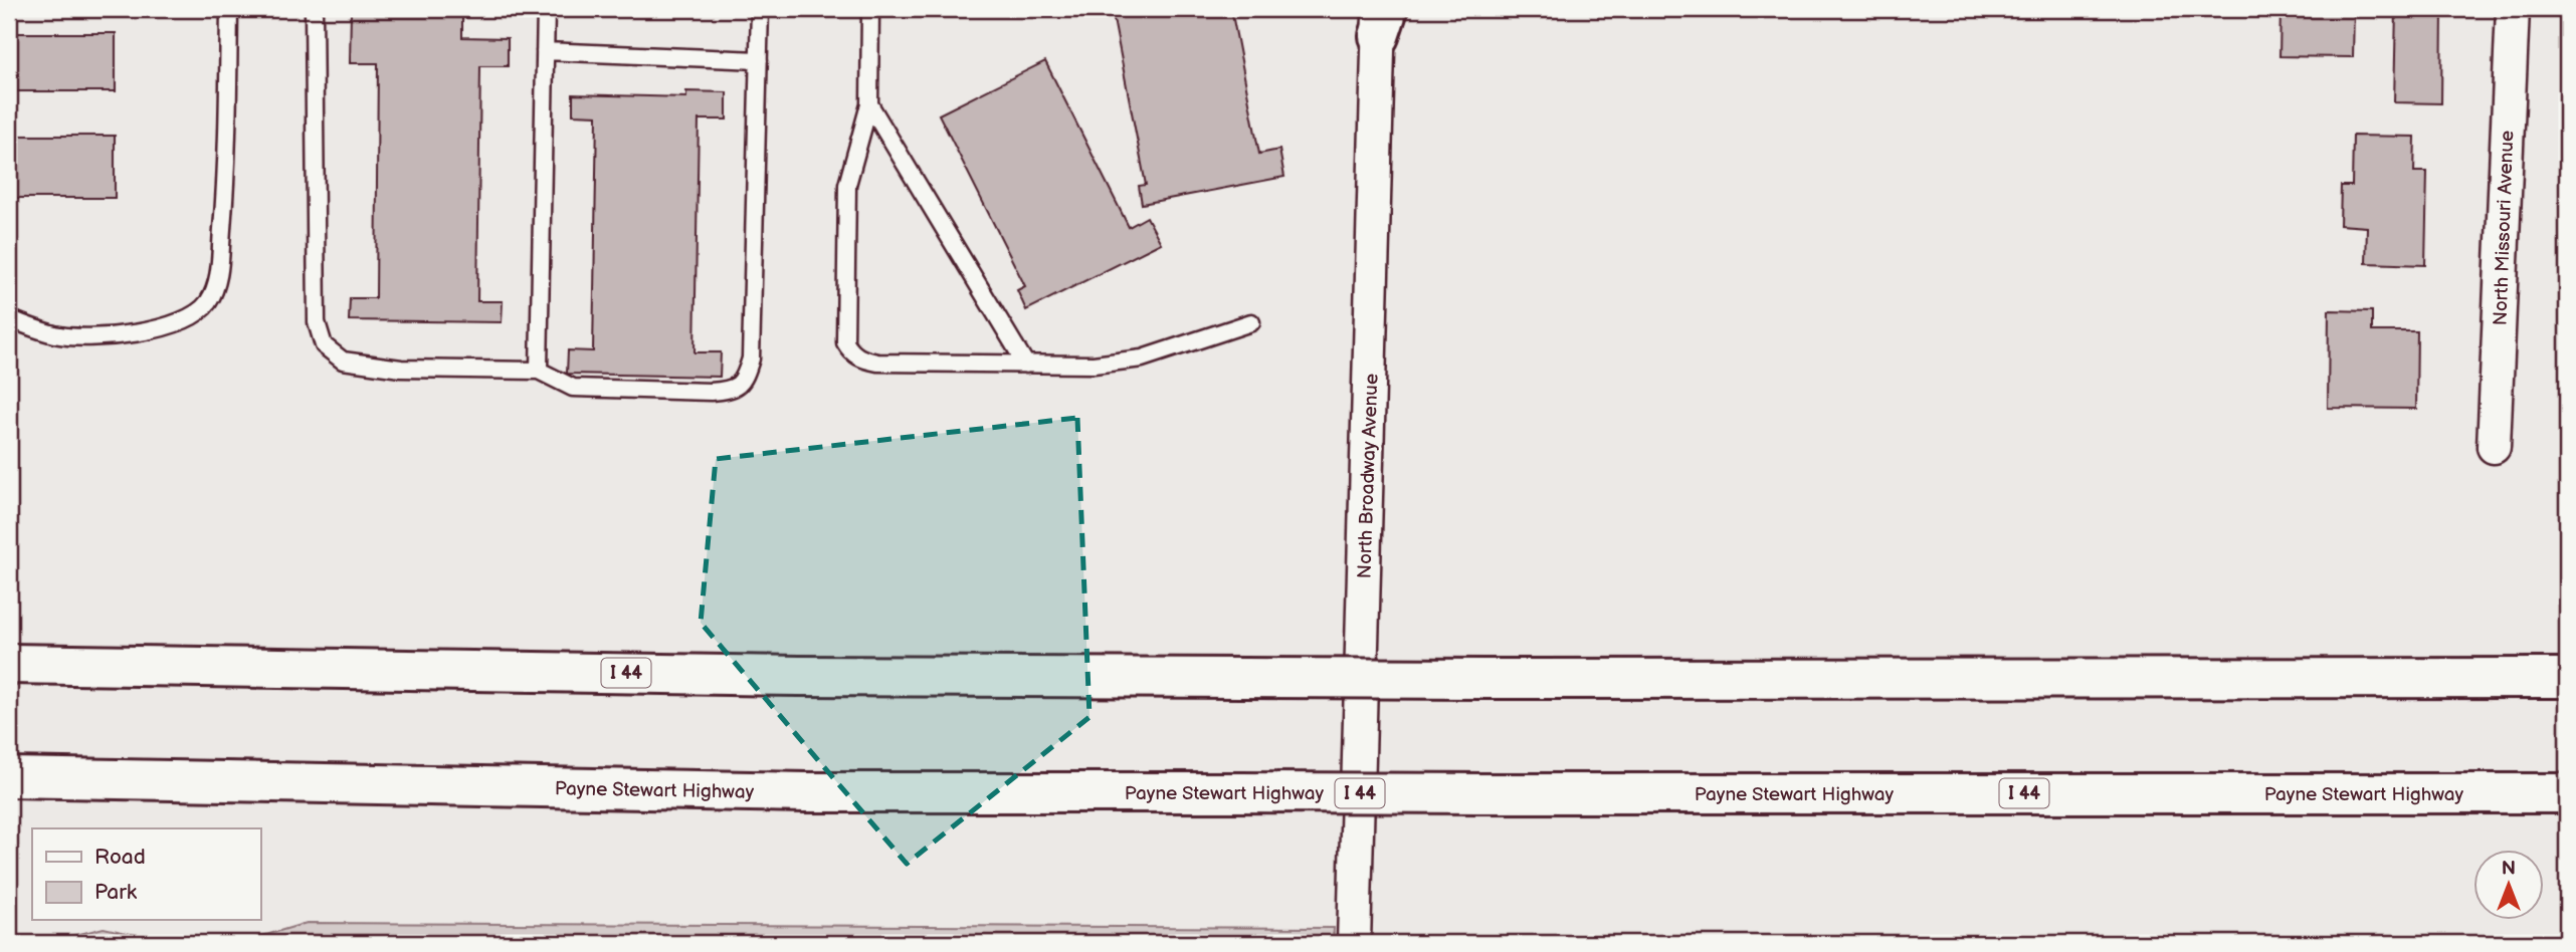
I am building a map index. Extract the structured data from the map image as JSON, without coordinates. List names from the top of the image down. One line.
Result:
{"streets":{"highway":["I 44","Payne Stewart Highway"],"street":["North Missouri Avenue","North Broadway Avenue"]},"legend":["Road","Park"],"north":"top"}
